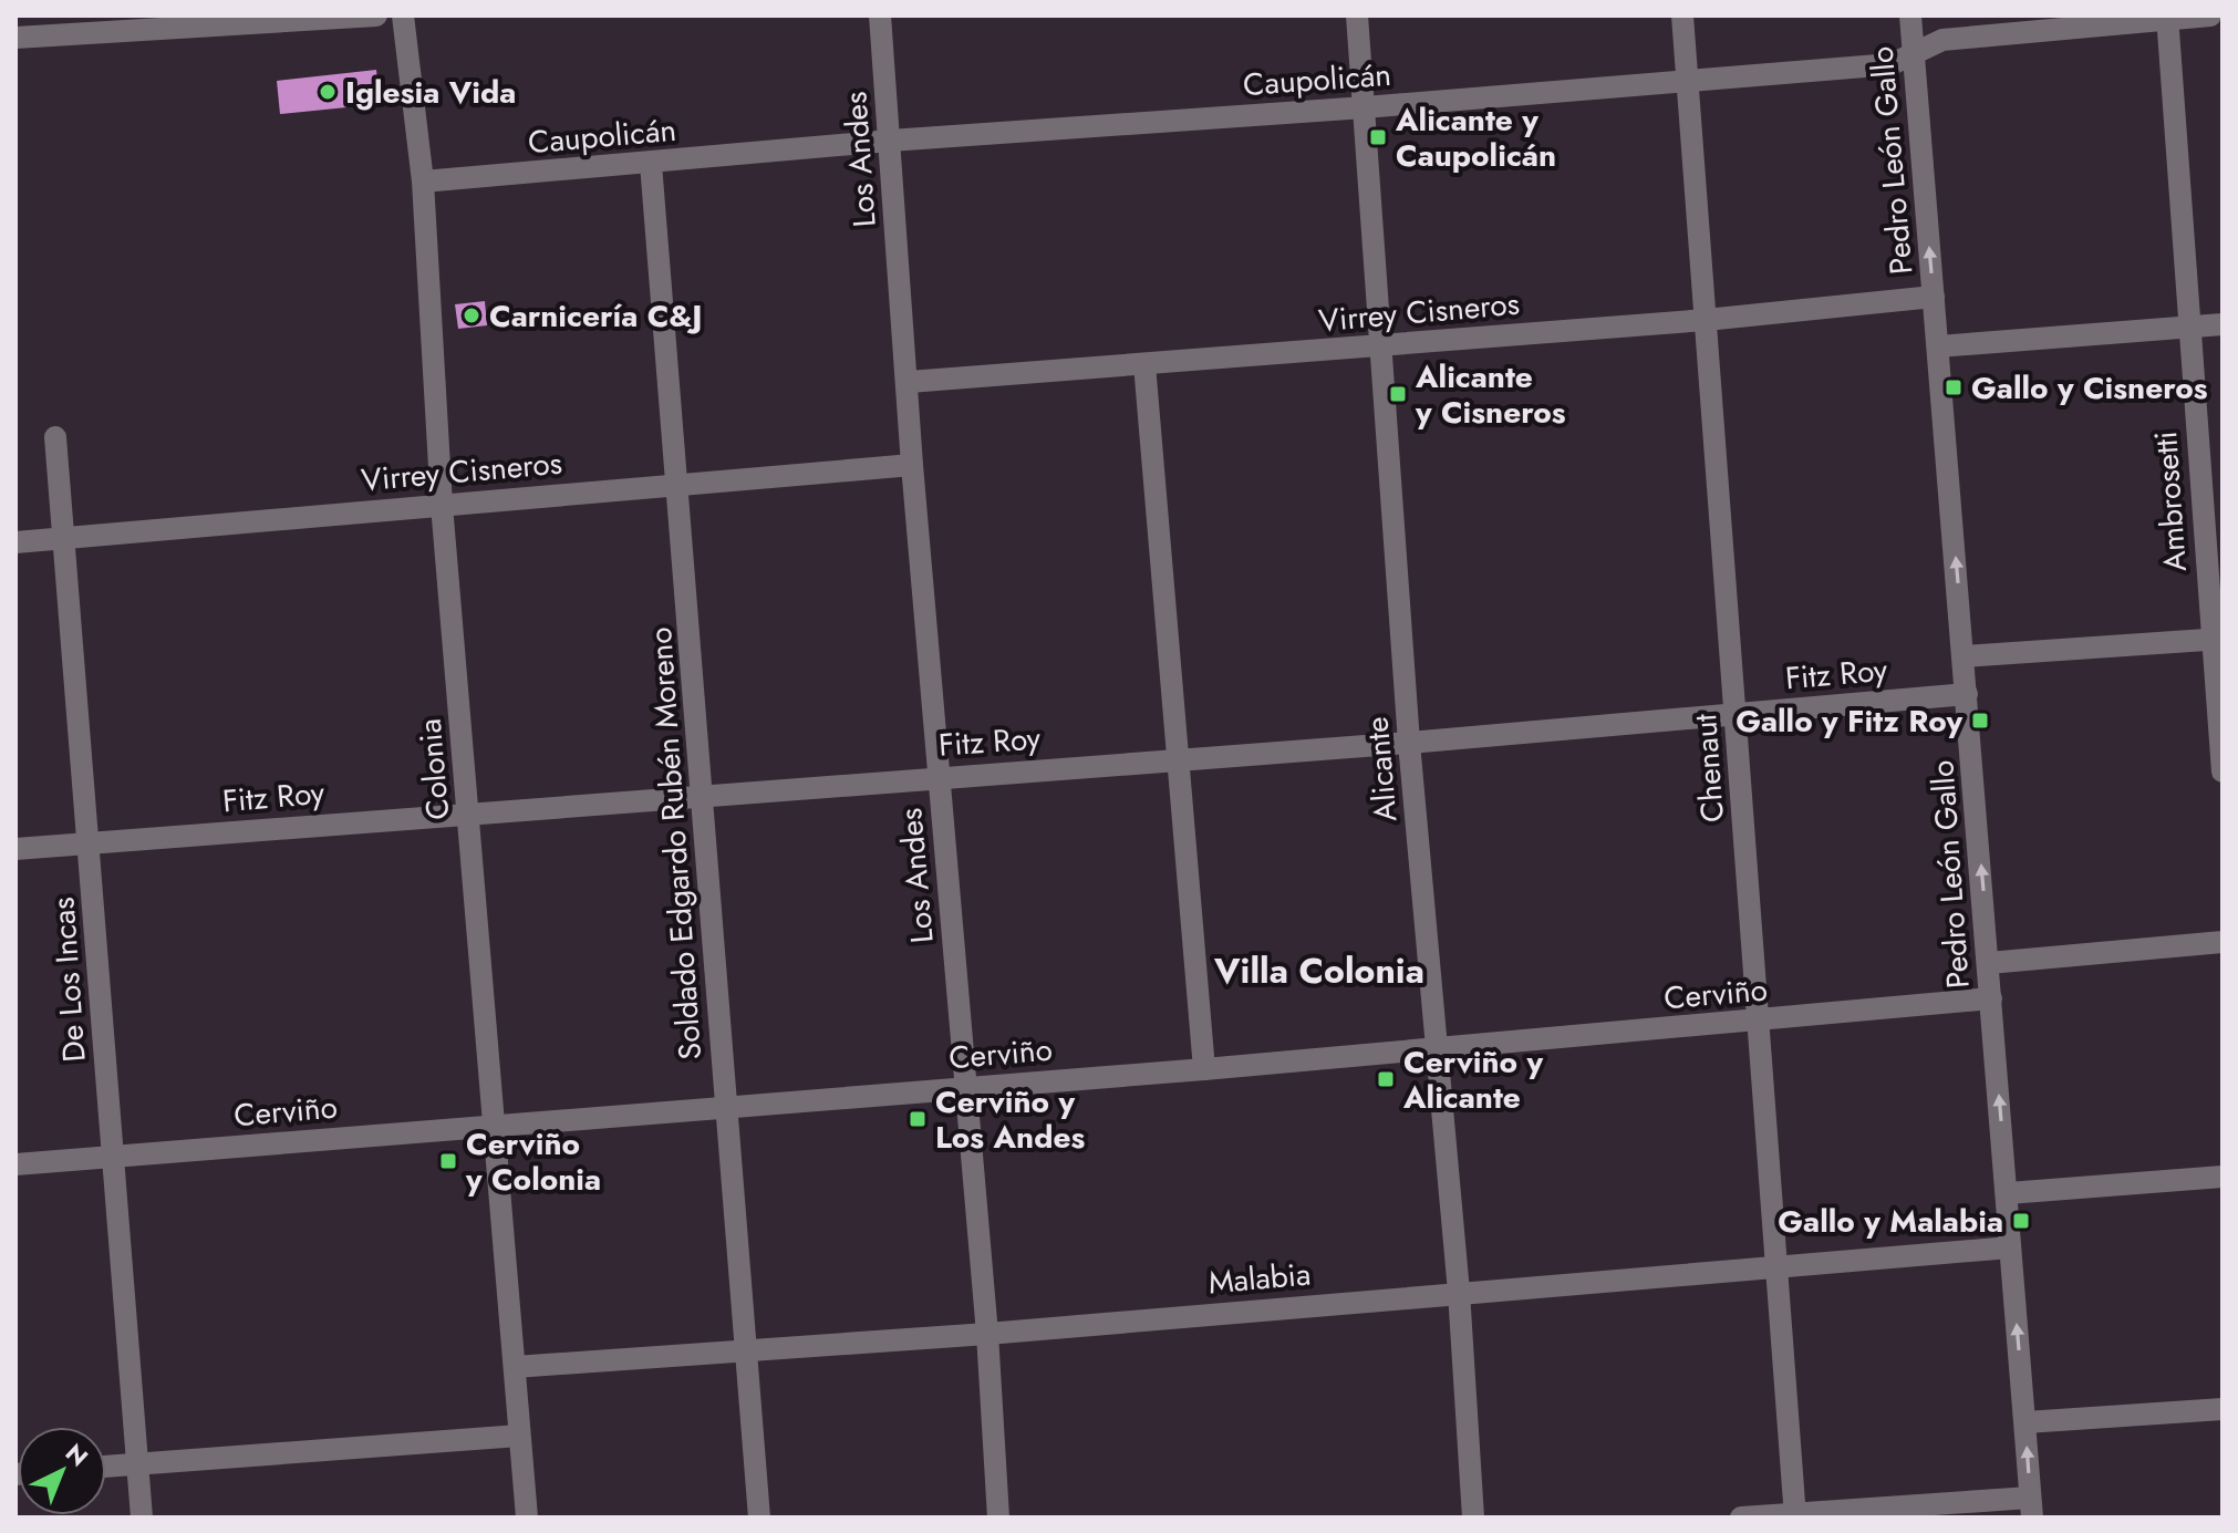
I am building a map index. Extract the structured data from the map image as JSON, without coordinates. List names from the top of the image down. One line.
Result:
{"streets":{"street":["Caupolicán","Los Andes","Pedro León Gallo","Virrey Cisneros","Ambrosetti","Fitz Roy","Chenaut","Colonia","Alicante","Soldado Edgardo Rubén Moreno","De Los Incas","Cerviño","Malabia"]},"crossings":[["Caupolicán","Los Andes"],["Caupolicán","Pedro León Gallo"],["Caupolicán","Ambrosetti"],["Caupolicán","Chenaut"],["Caupolicán","Colonia"],["Caupolicán","Alicante"],["Caupolicán","Soldado Edgardo Rubén Moreno"],["Los Andes","Virrey Cisneros"],["Los Andes","Fitz Roy"],["Los Andes","Cerviño"],["Los Andes","Malabia"],["Pedro León Gallo","Virrey Cisneros"],["Pedro León Gallo","Fitz Roy"],["Pedro León Gallo","Cerviño"],["Pedro León Gallo","Malabia"],["Virrey Cisneros","Chenaut"],["Virrey Cisneros","Colonia"],["Virrey Cisneros","Alicante"],["Virrey Cisneros","Soldado Edgardo Rubén Moreno"],["Virrey Cisneros","De Los Incas"],["Fitz Roy","Chenaut"],["Fitz Roy","Colonia"],["Fitz Roy","Alicante"],["Fitz Roy","Soldado Edgardo Rubén Moreno"],["Fitz Roy","De Los Incas"],["Chenaut","Cerviño"],["Chenaut","Malabia"],["Colonia","Cerviño"],["Colonia","Malabia"],["Alicante","Cerviño"],["Alicante","Malabia"],["Soldado Edgardo Rubén Moreno","Cerviño"],["Soldado Edgardo Rubén Moreno","Malabia"],["De Los Incas","Cerviño"]],"one_way":["Pedro León Gallo"],"districts":["Villa Colonia"],"places":{"other":["Iglesia Vida","Carnicería C&J"],"transit":["Alicante y Caupolicán","Gallo y Cisneros","Alicante y Cisneros","Gallo y Fitz Roy","Cerviño y Alicante","Cerviño y Los Andes","Cerviño y Colonia","Gallo y Malabia"]},"north":"top right"}
